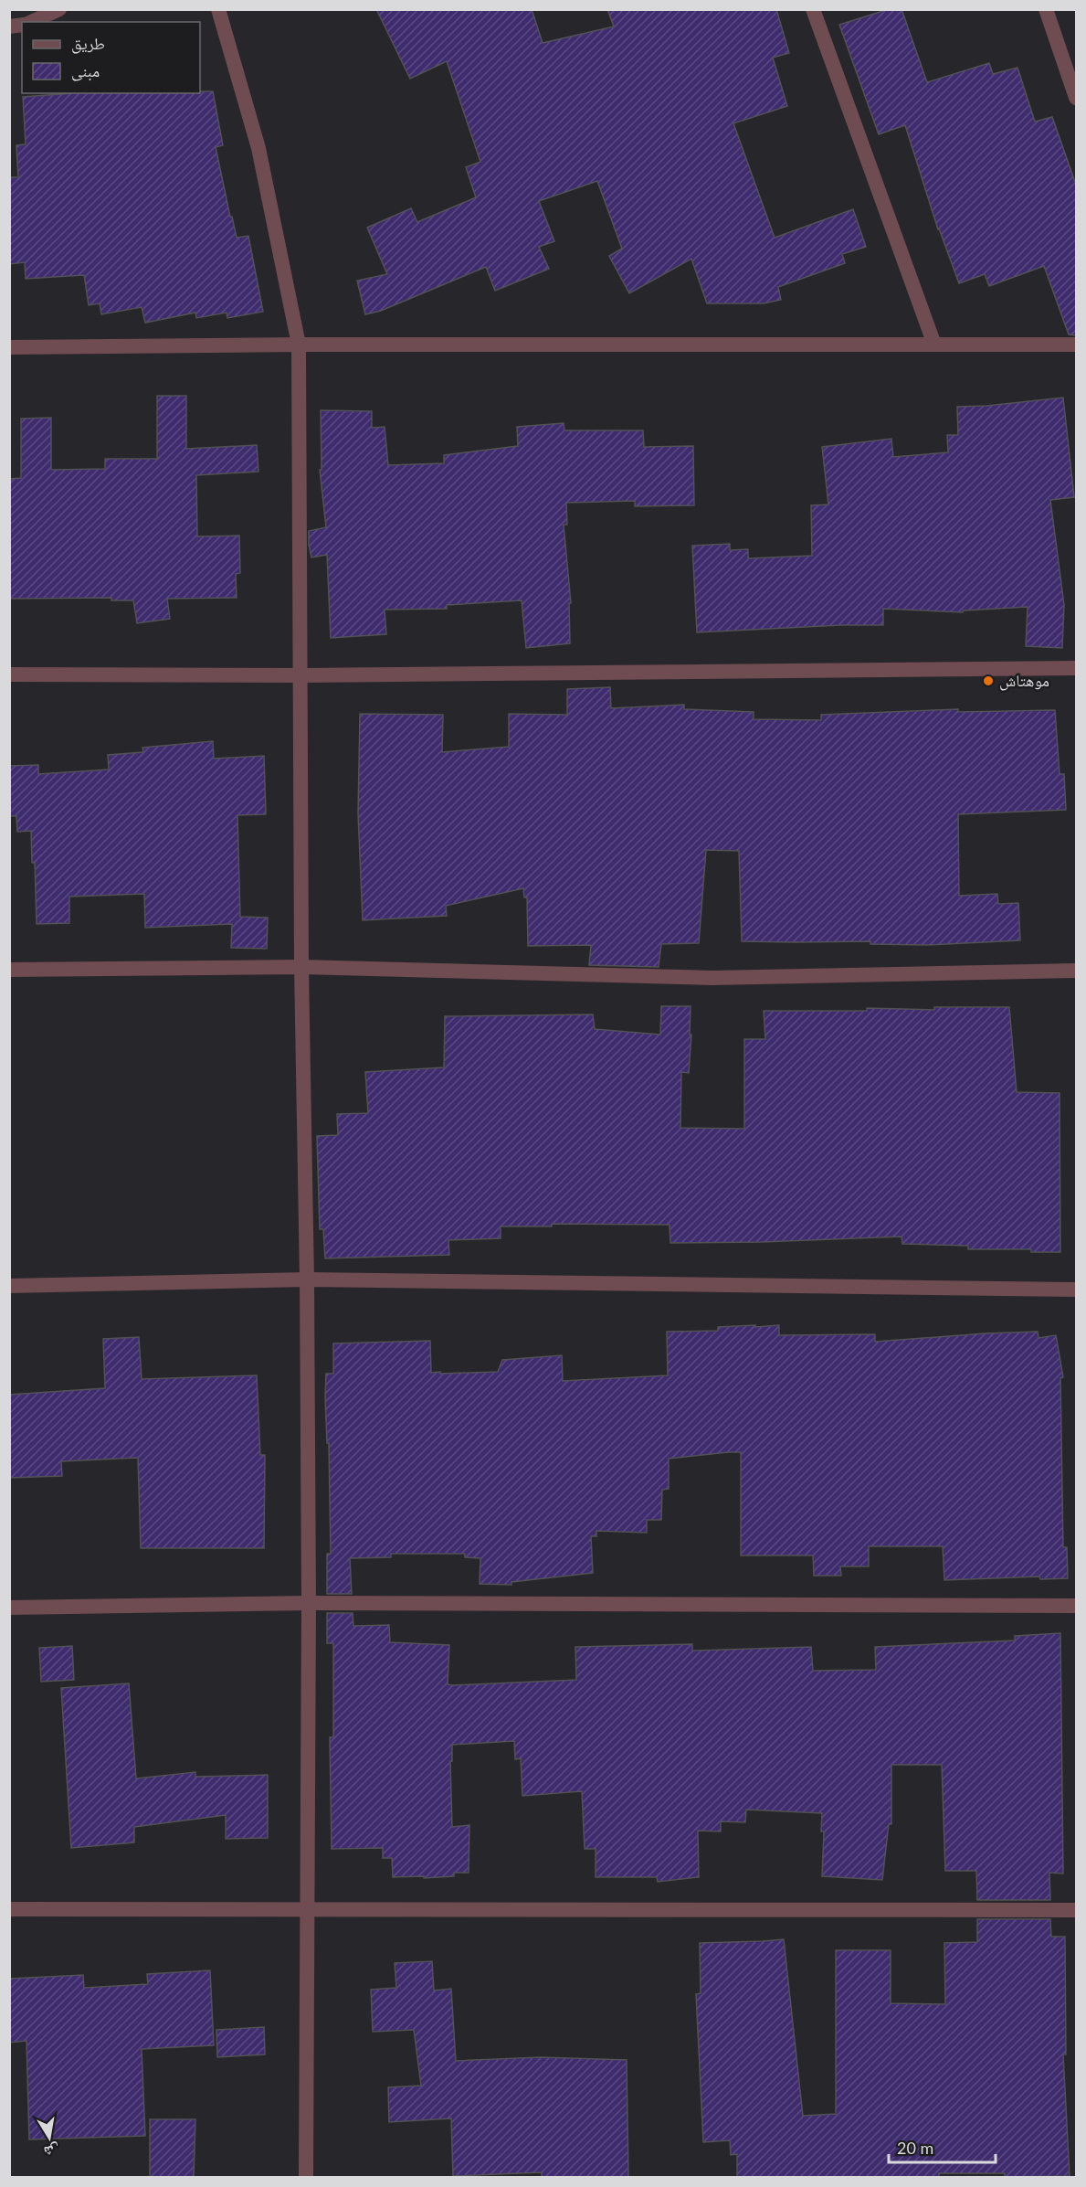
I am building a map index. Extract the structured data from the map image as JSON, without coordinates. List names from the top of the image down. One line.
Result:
{"places":["موهتاش"],"legend":["طريق","مبنى"],"scale_bar":"20 m","north":"bottom"}
